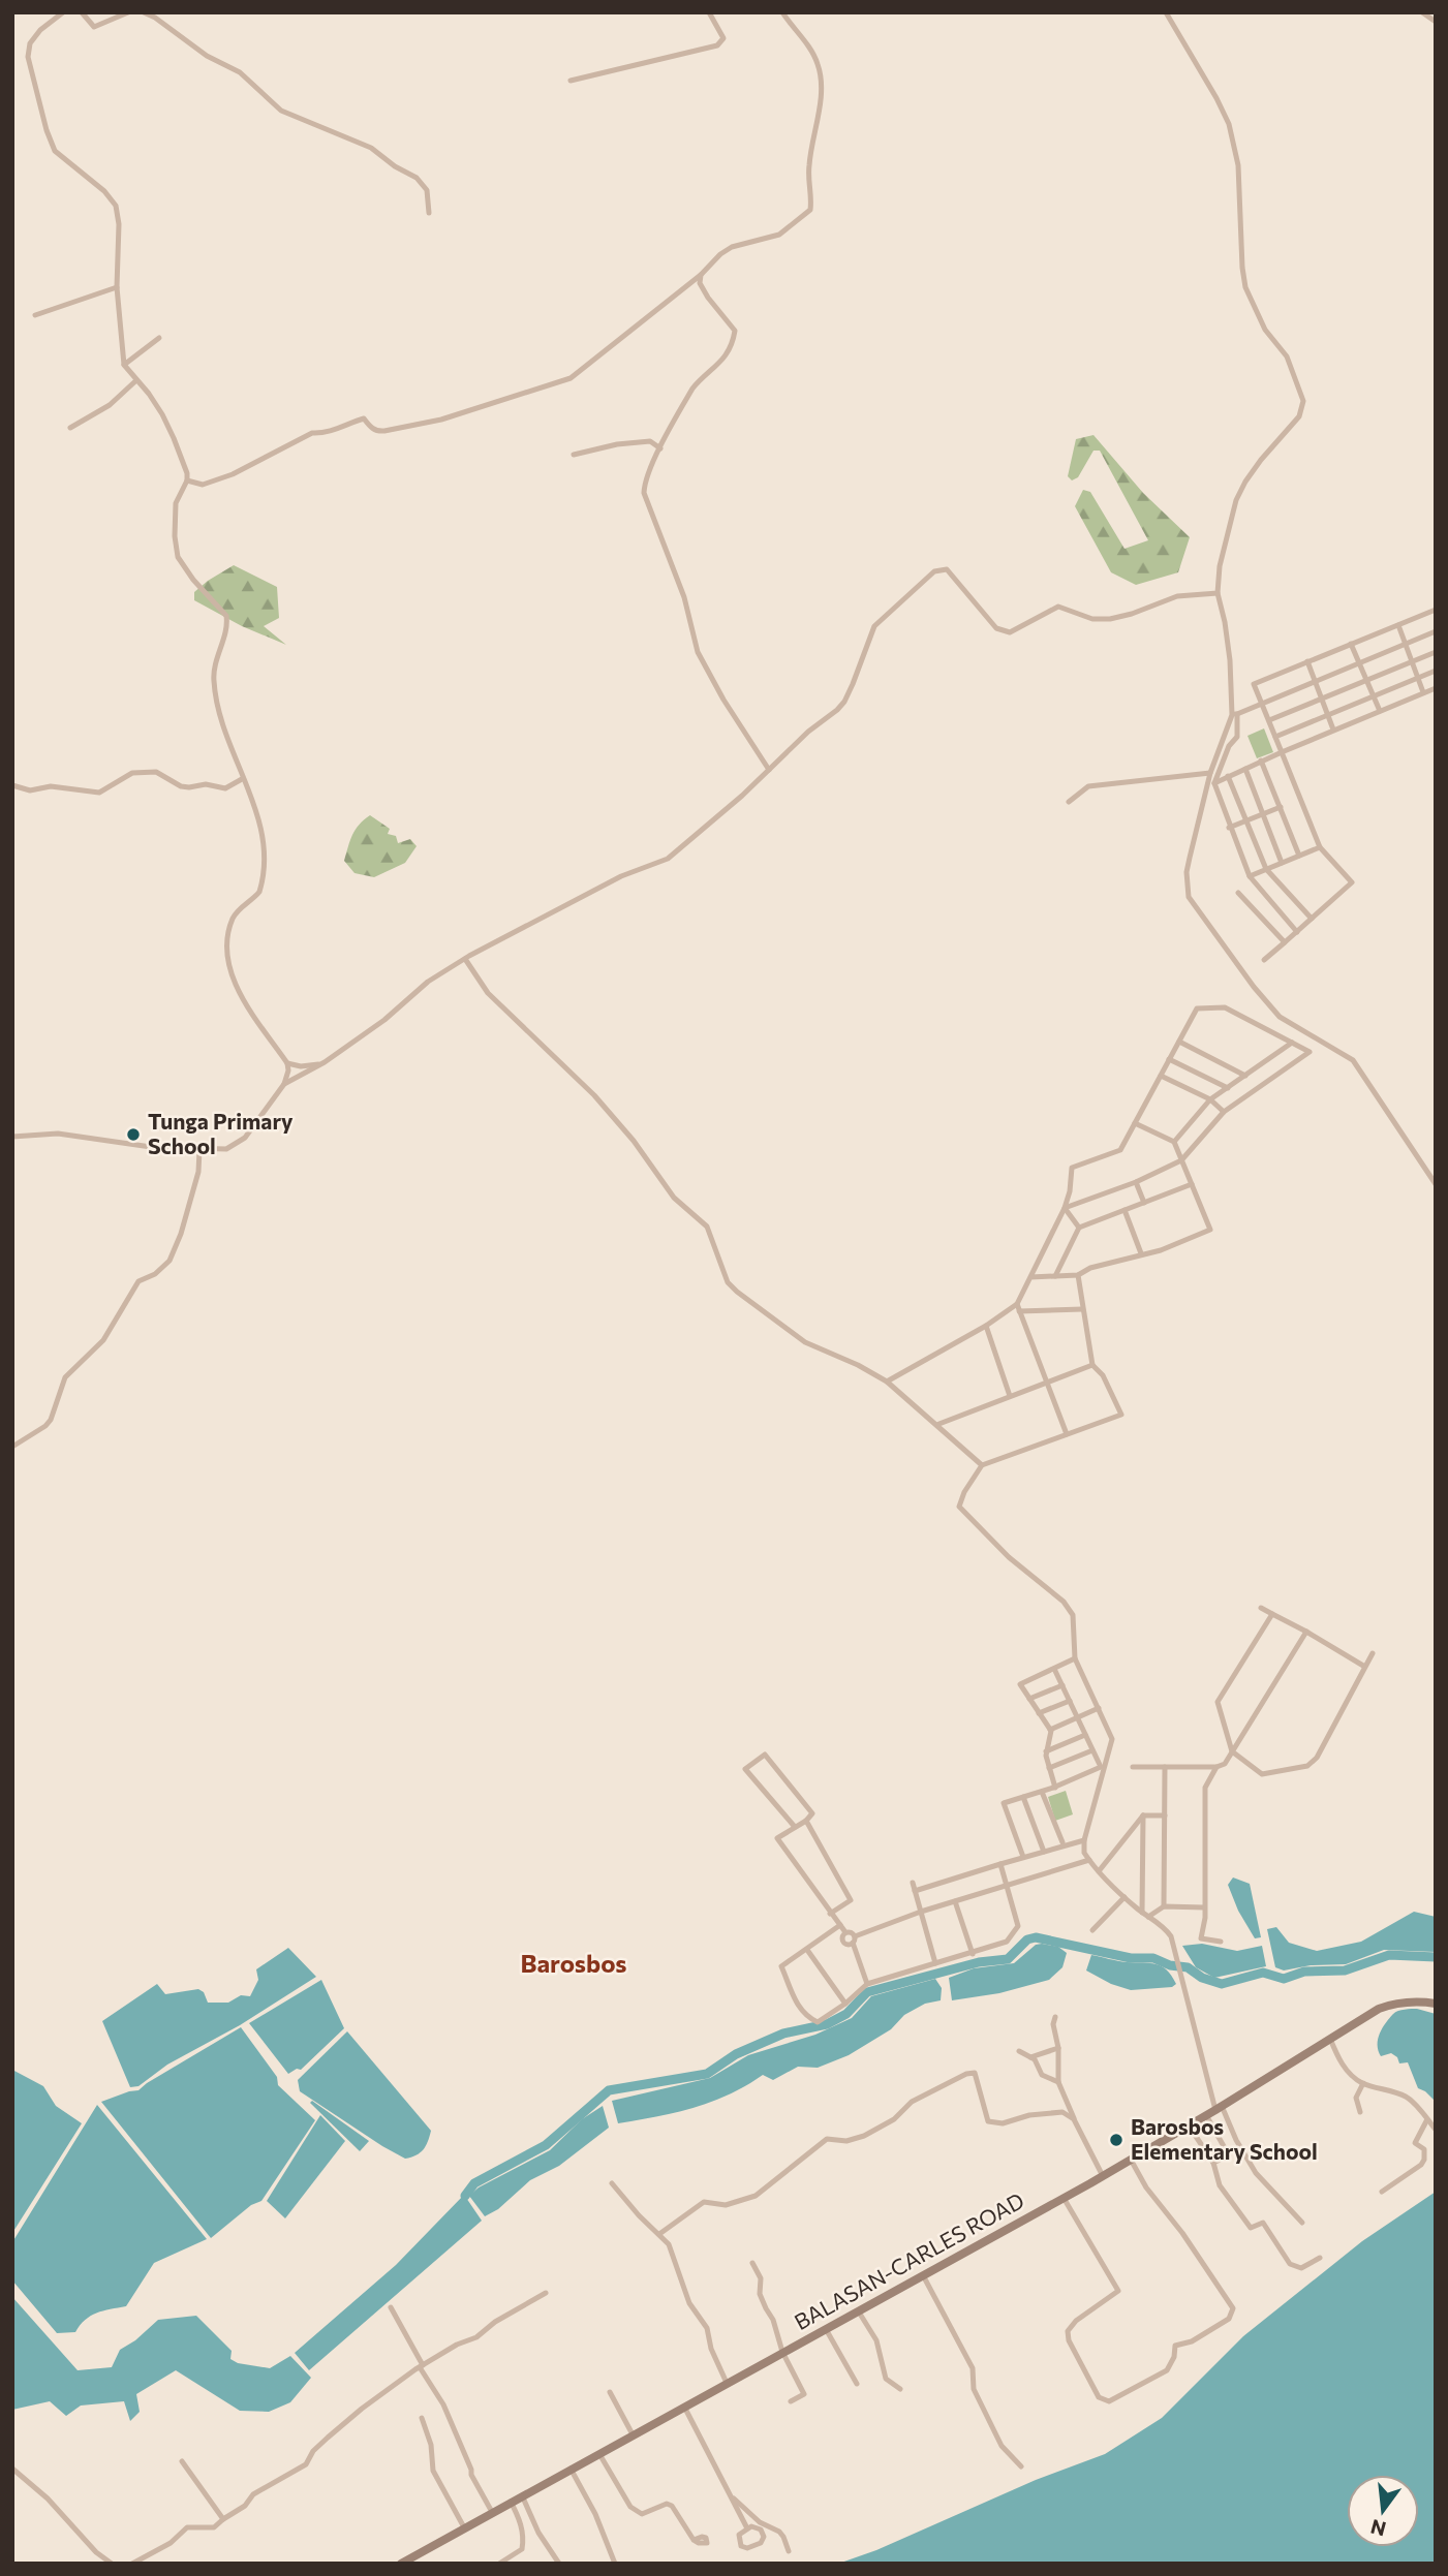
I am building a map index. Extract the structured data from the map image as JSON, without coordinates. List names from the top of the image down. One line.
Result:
{"streets":{"main road":["BALASAN-CARLES ROAD"]},"districts":["Barosbos"],"places":["Tunga Primary School","Barosbos Elementary School"],"north":"bottom"}
